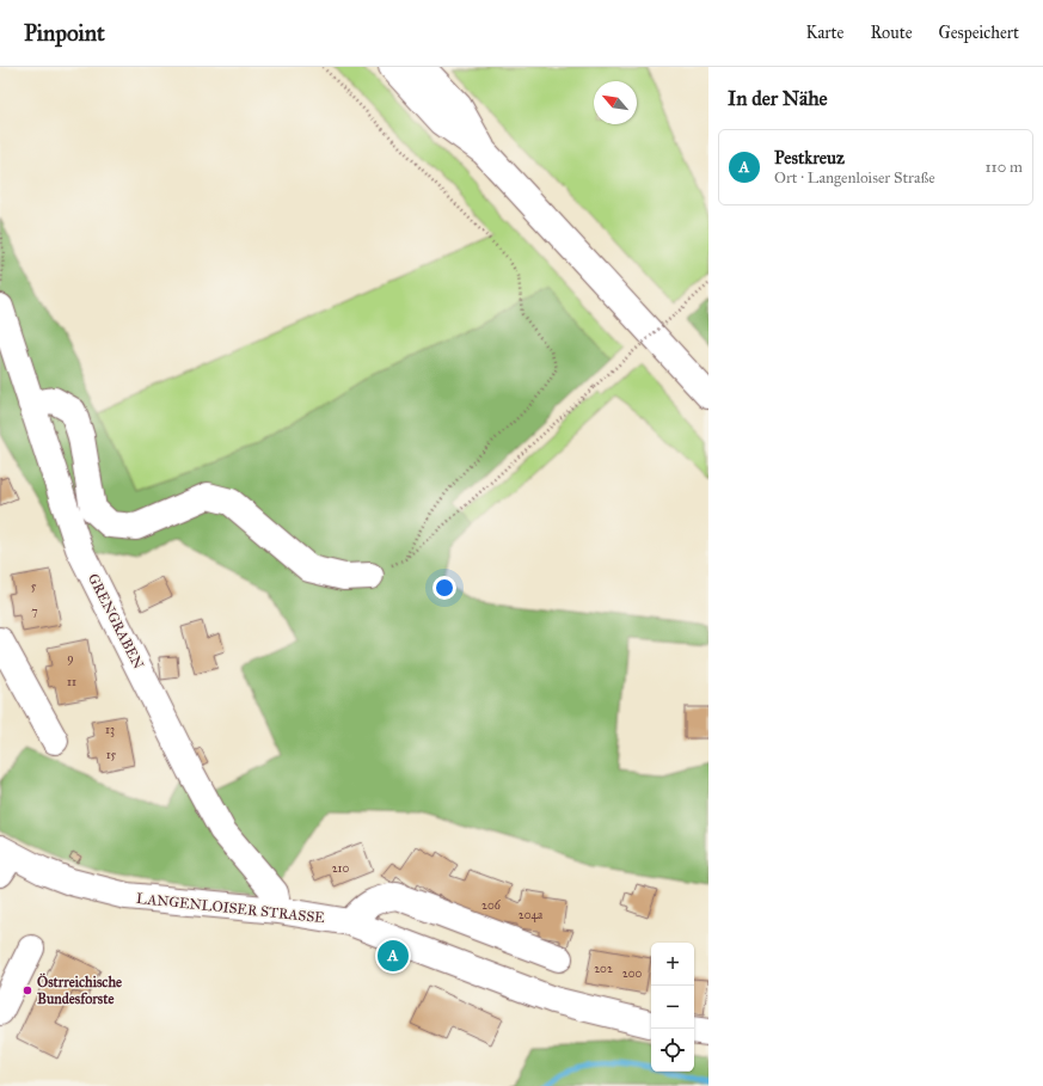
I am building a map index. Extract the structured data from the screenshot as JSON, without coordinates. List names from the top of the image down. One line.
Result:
{"streets":{"street":["GRENGRABEN","LANGENLOISER STRASSE"]},"crossings":[["GRENGRABEN","LANGENLOISER STRASSE"]],"places":["Östrreichische Bundesforste"],"house_numbers":["5","7","9","11","13","15","210","206","204a","202","200"],"north":"top left","page":{"header":"Pinpoint","nav":["Karte","Route","Gespeichert"],"heading":"In der Nähe","list":[{"mark":"A","name":"Pestkreuz","note":"Ort · Langenloiser Straße","value":"110 m"}],"pins":"A","map_buttons":["+","−"]}}
